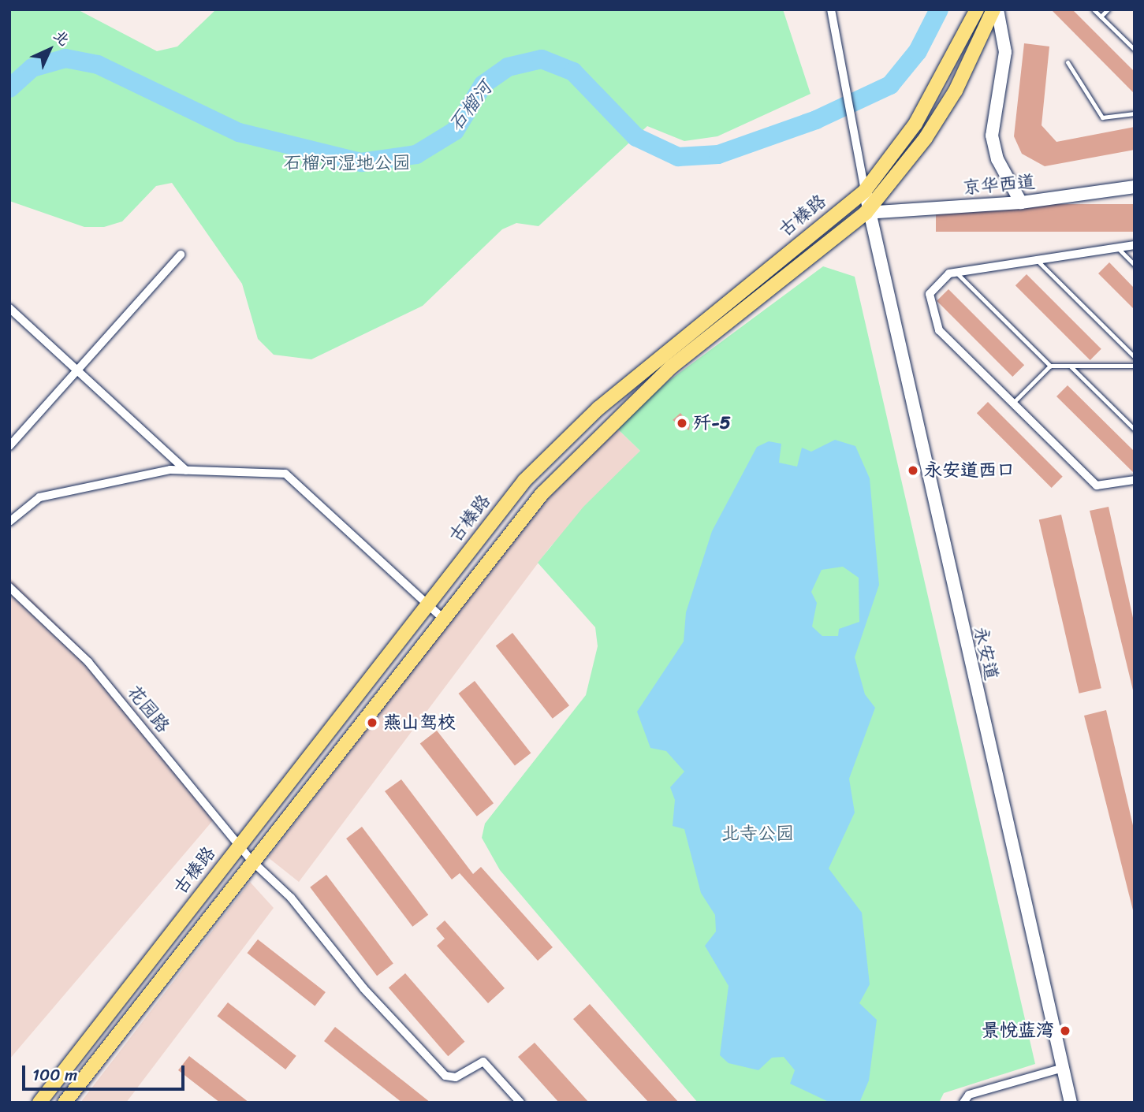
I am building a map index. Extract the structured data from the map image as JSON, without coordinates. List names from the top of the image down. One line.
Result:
{"streets":{"main road":["京华西道","古榛路","永安道"],"street":["花园路"]},"crossings":[["京华西道","古榛路"],["京华西道","永安道"],["古榛路","永安道"],["古榛路","花园路"]],"water":["石榴河"],"parks":["石榴河湿地公园","北寺公园"],"places":["歼-5","永安道西口","燕山驾校","景悦蓝湾"],"scale_bar":"100 m","north":"top right"}
